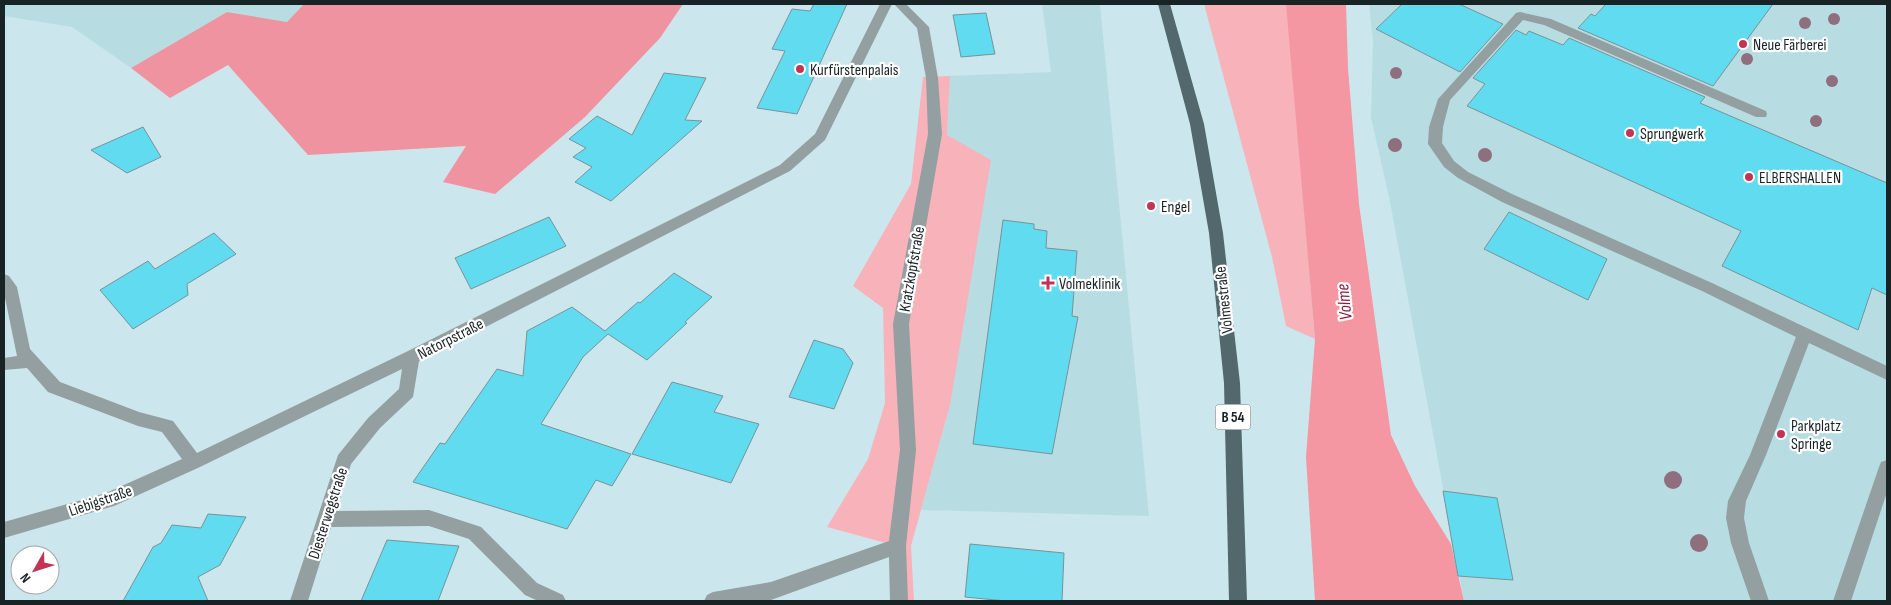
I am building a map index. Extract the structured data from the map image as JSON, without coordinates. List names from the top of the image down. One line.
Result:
{"streets":{"main road":["Volmestraße","B 54"],"street":["Kratzkopfstraße","Natorpstraße","Liebigstraße","Diesterwegstraße"]},"crossings":[["Natorpstraße","Liebigstraße"],["Natorpstraße","Diesterwegstraße"]],"water":["Volme"],"places":{"other":["Neue Färberei","Kurfürstenpalais","Sprungwerk","ELBERSHALLEN","Engel","Parkplatz Springe"],"health":["Volmeklinik"]},"north":"bottom left"}
